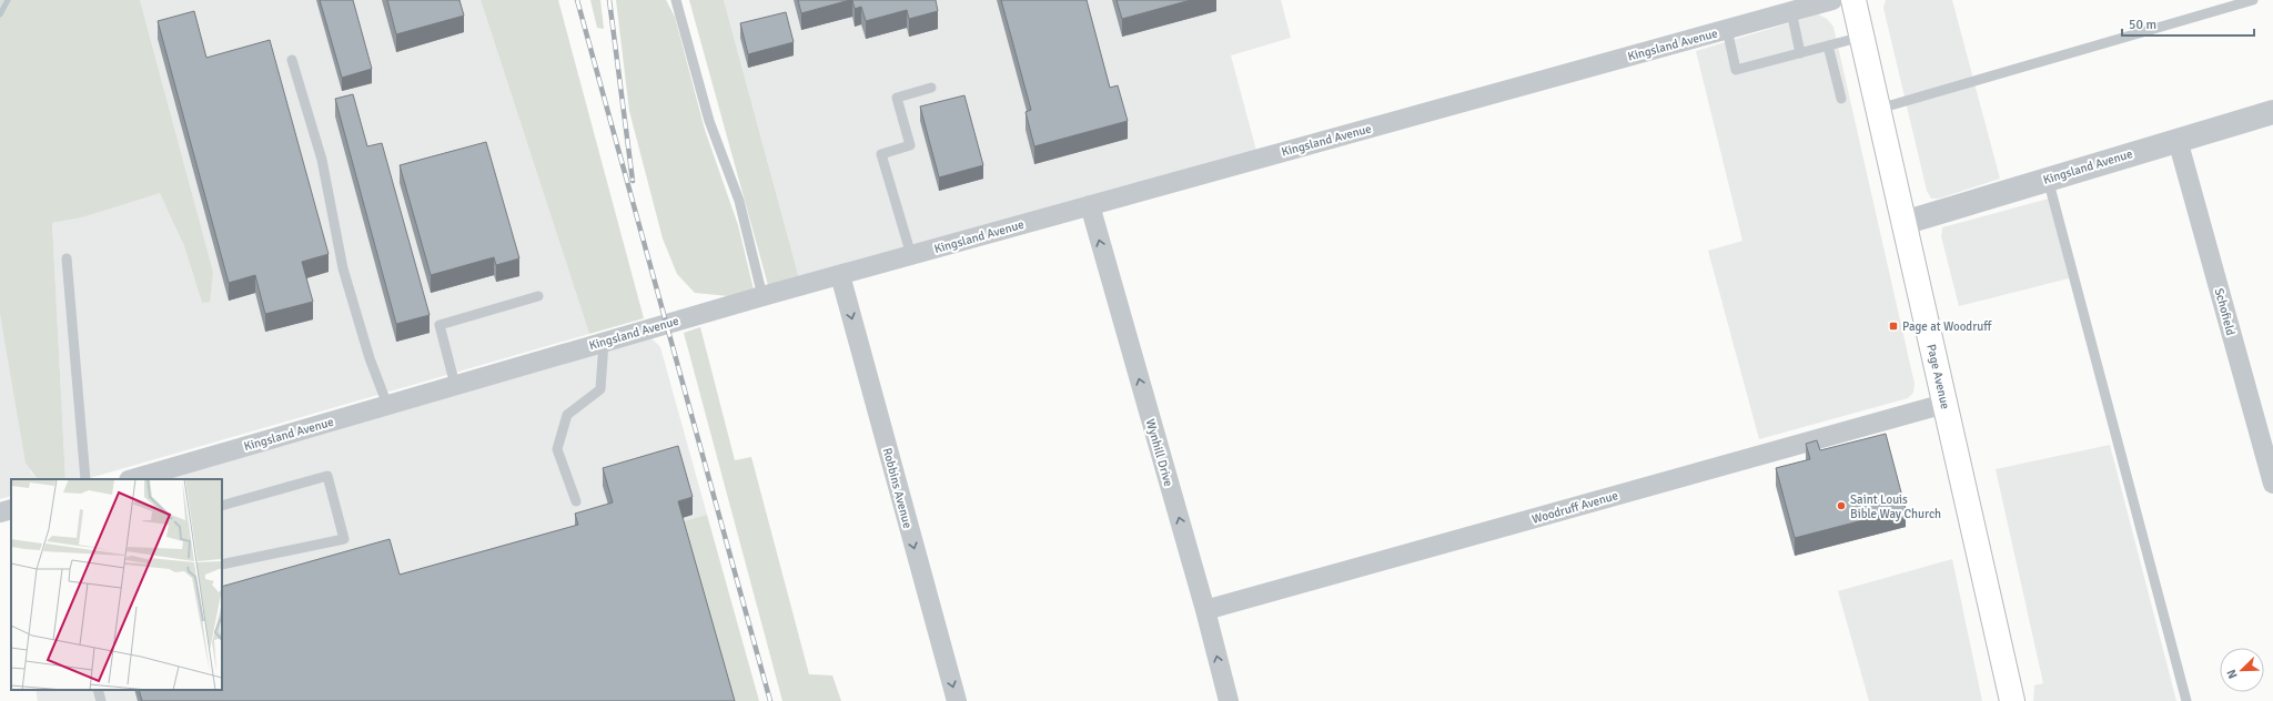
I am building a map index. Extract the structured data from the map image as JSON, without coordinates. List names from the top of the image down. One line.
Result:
{"streets":{"main road":["Page Avenue"],"street":["Kingsland Avenue","Schofield","Wynhill Drive","Robbins Avenue","Woodruff Avenue"]},"crossings":[["Kingsland Avenue","Schofield"],["Kingsland Avenue","Page Avenue"],["Kingsland Avenue","Wynhill Drive"],["Kingsland Avenue","Robbins Avenue"],["Page Avenue","Woodruff Avenue"],["Wynhill Drive","Woodruff Avenue"]],"one_way":["Wynhill Drive","Robbins Avenue"],"places":{"transit":["Page at Woodruff"],"other":["Saint Louis Bible Way Church"]},"scale_bar":"50 m","north":"bottom left"}
